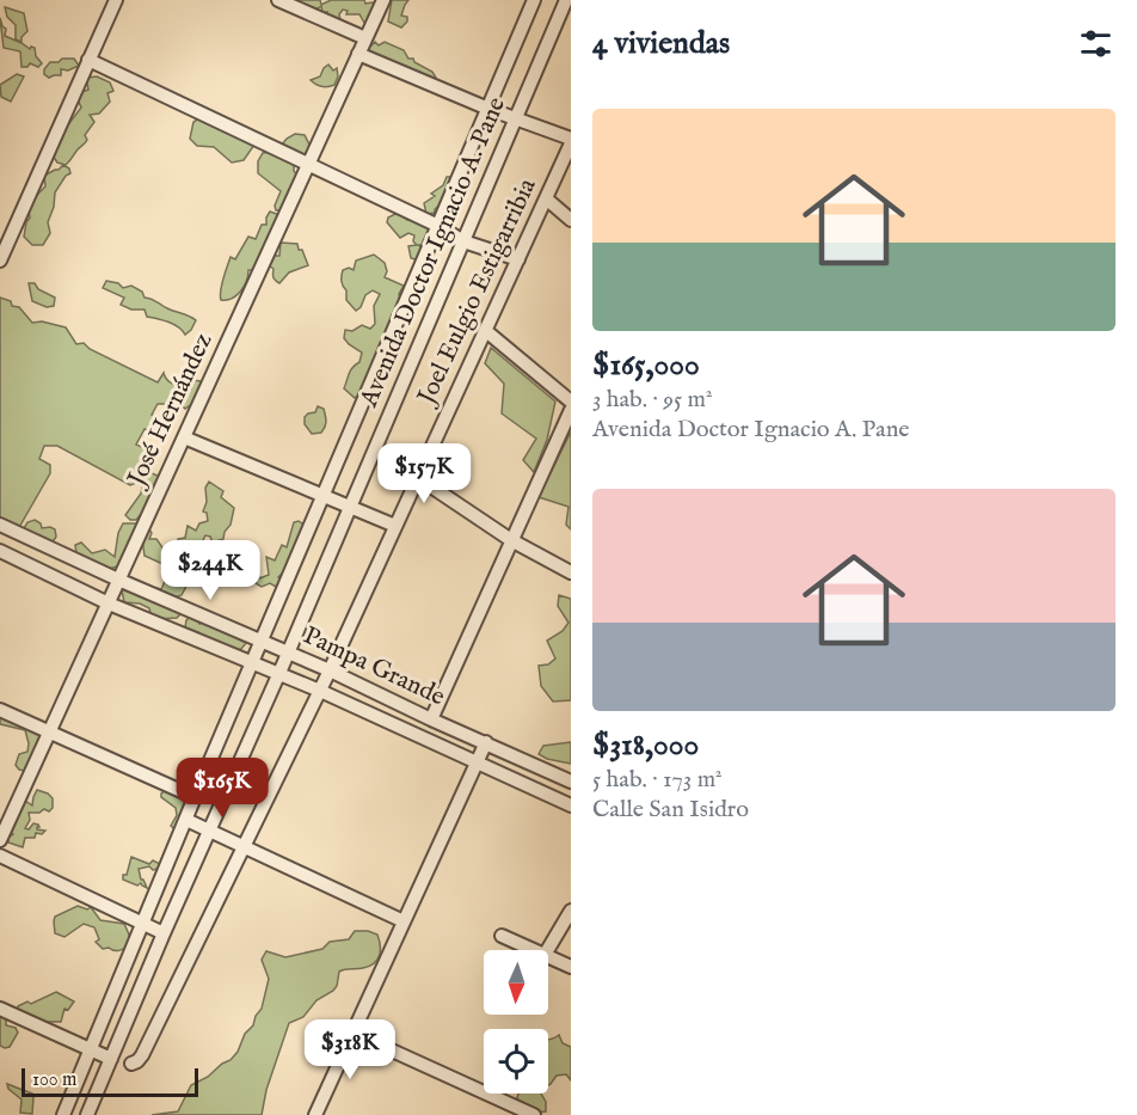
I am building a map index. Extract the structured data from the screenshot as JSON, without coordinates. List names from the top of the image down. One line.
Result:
{"streets":{"street":["Avenida Doctor Ignacio A. Pane","Joel Eulgio Estigarribia","José Hernández","Pampa Grande"]},"crossings":[["Avenida Doctor Ignacio A. Pane","Pampa Grande"],["Joel Eulgio Estigarribia","Pampa Grande"],["José Hernández","Pampa Grande"]],"scale_bar":"100 m","north":"bottom","page":{"heading":"4 viviendas","list":[{"name":"$165,000","note":"3 hab. · 95 m² · Avenida Doctor Ignacio A. Pane"},{"name":"$318,000","note":"5 hab. · 173 m² · Calle San Isidro"}],"price":["$157K","$244K","$165K","$318K"],"scale":"100 m"}}
